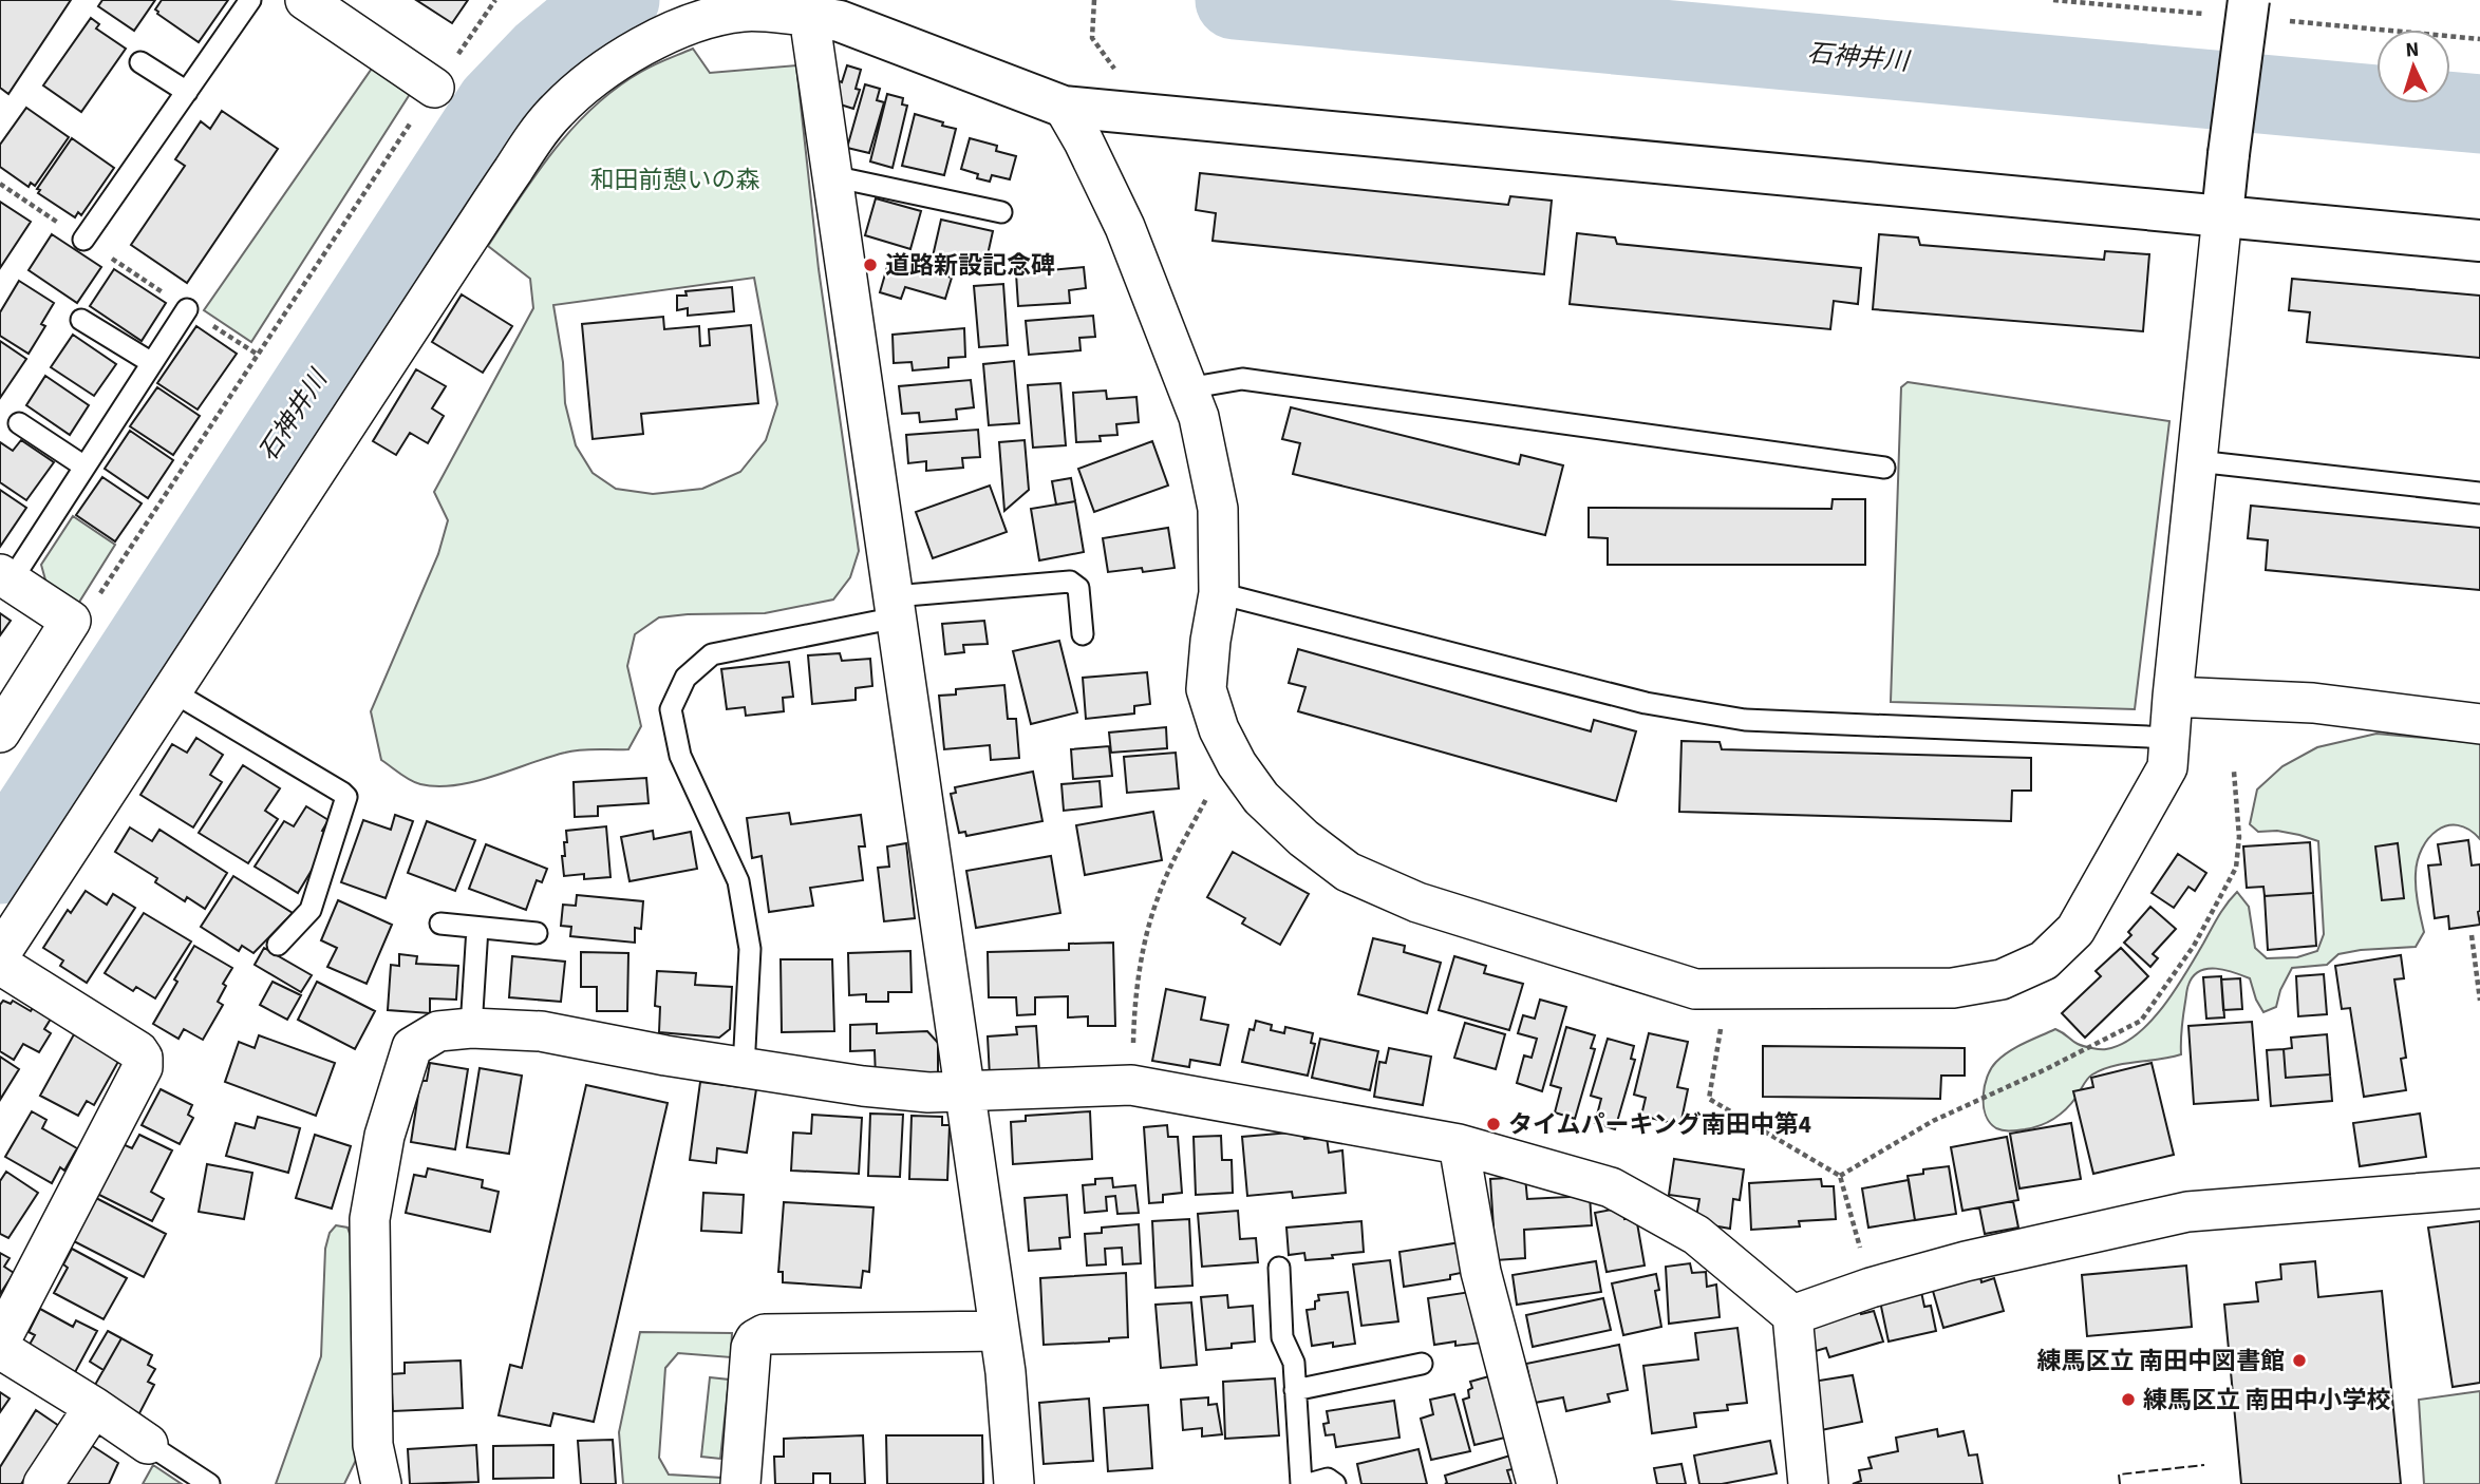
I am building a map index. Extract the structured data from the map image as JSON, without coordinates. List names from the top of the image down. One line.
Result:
{"water":["石神井川"],"parks":["和田前憩いの森"],"places":["道路新設記念碑","タイムパーキング南田中第4","練馬区立 南田中図書館","練馬区立 南田中小学校"],"north":"top"}
